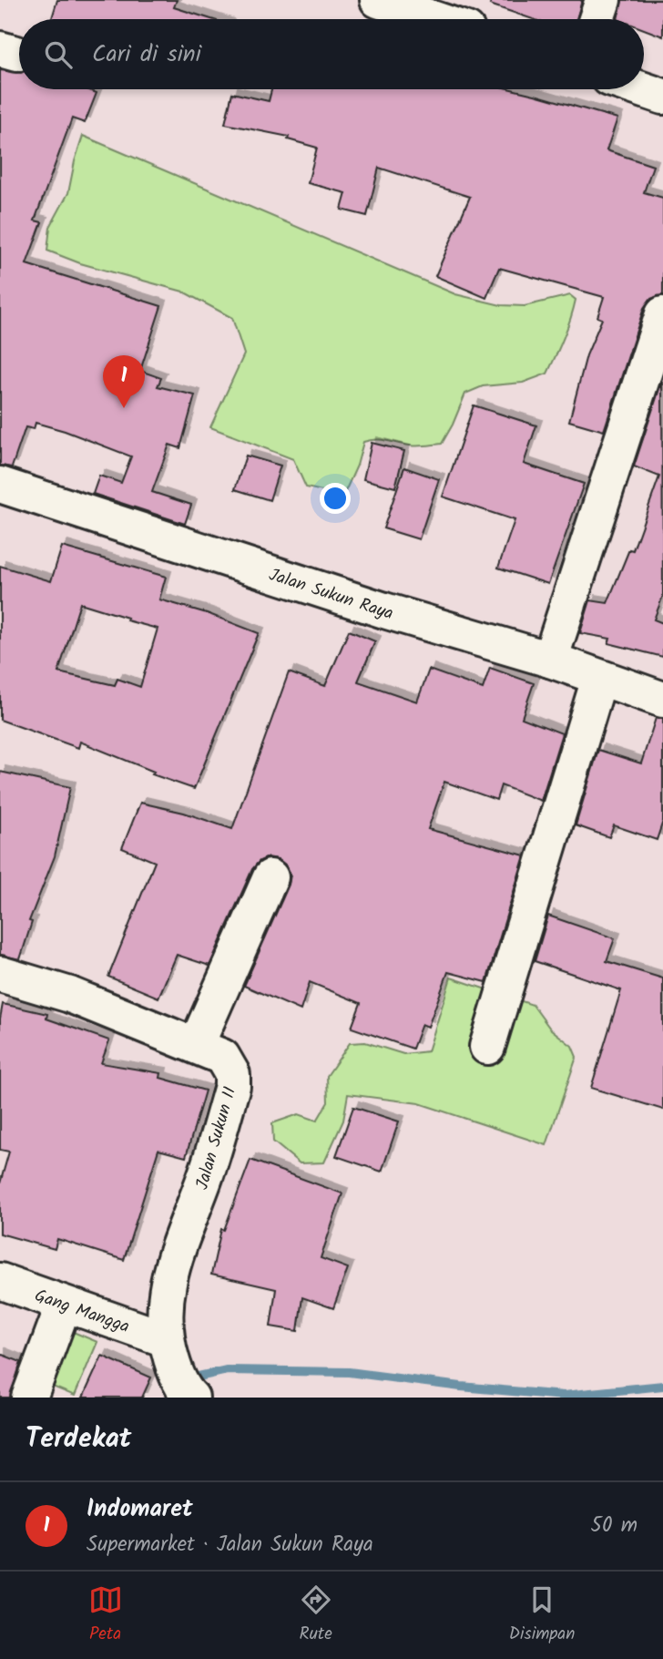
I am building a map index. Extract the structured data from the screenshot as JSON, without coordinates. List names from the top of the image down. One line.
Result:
{"streets":{"street":["Jalan Sukun Raya","Jalan Sukun II","Gang Mangga"]},"crossings":[["Jalan Sukun II","Gang Mangga"]],"page":{"search":"Cari di sini","pins":"1","heading":"Terdekat","list":[{"mark":"1","name":"Indomaret","note":"Supermarket · Jalan Sukun Raya","value":"50 m"}],"nav":["Peta","Rute","Disimpan"]}}
